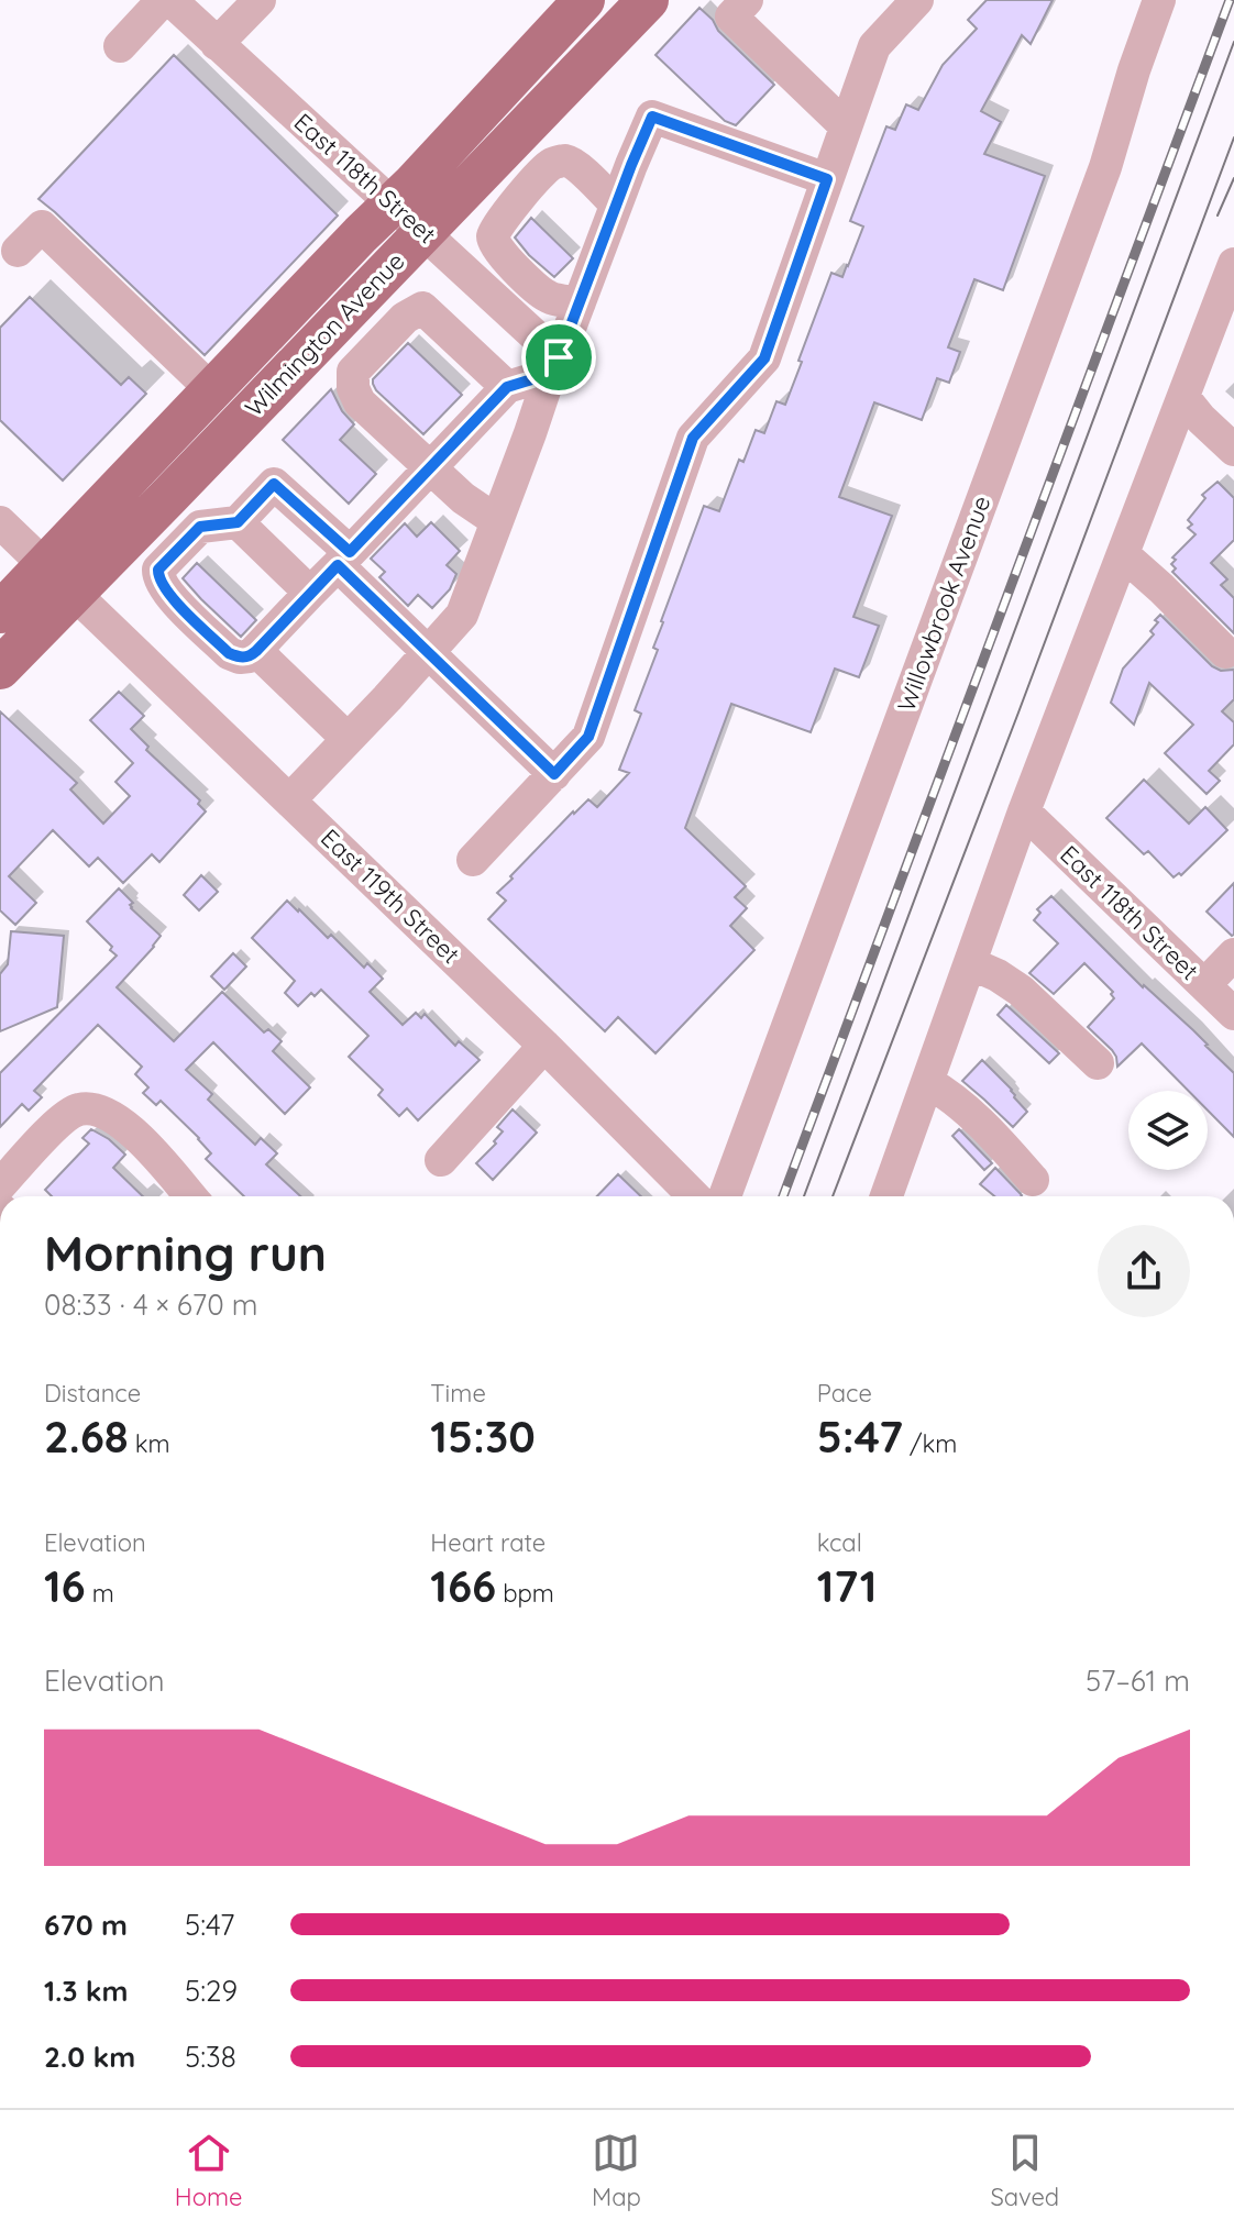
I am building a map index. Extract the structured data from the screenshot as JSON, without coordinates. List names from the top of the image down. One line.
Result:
{"streets":{"main road":["Wilmington Avenue"],"street":["East 118th Street","Willowbrook Avenue","East 119th Street"]},"crossings":[["East 118th Street","Wilmington Avenue"],["Wilmington Avenue","East 119th Street"]],"page":{"heading":["Morning run","08:33 · 4 × 670 m"],"stats":[["Distance","2.68 km"],["Time","15:30"],["Pace","5:47 /km"],["Elevation","16 m"],["Heart rate","166 bpm"],["kcal","171"]],"chart":["Elevation","57–61 m"],"list":[{"name":"670 m","note":"5:47"},{"name":"1.3 km","note":"5:29"},{"name":"2.0 km","note":"5:38"}],"tabs":["Home","Map","Saved"]}}
